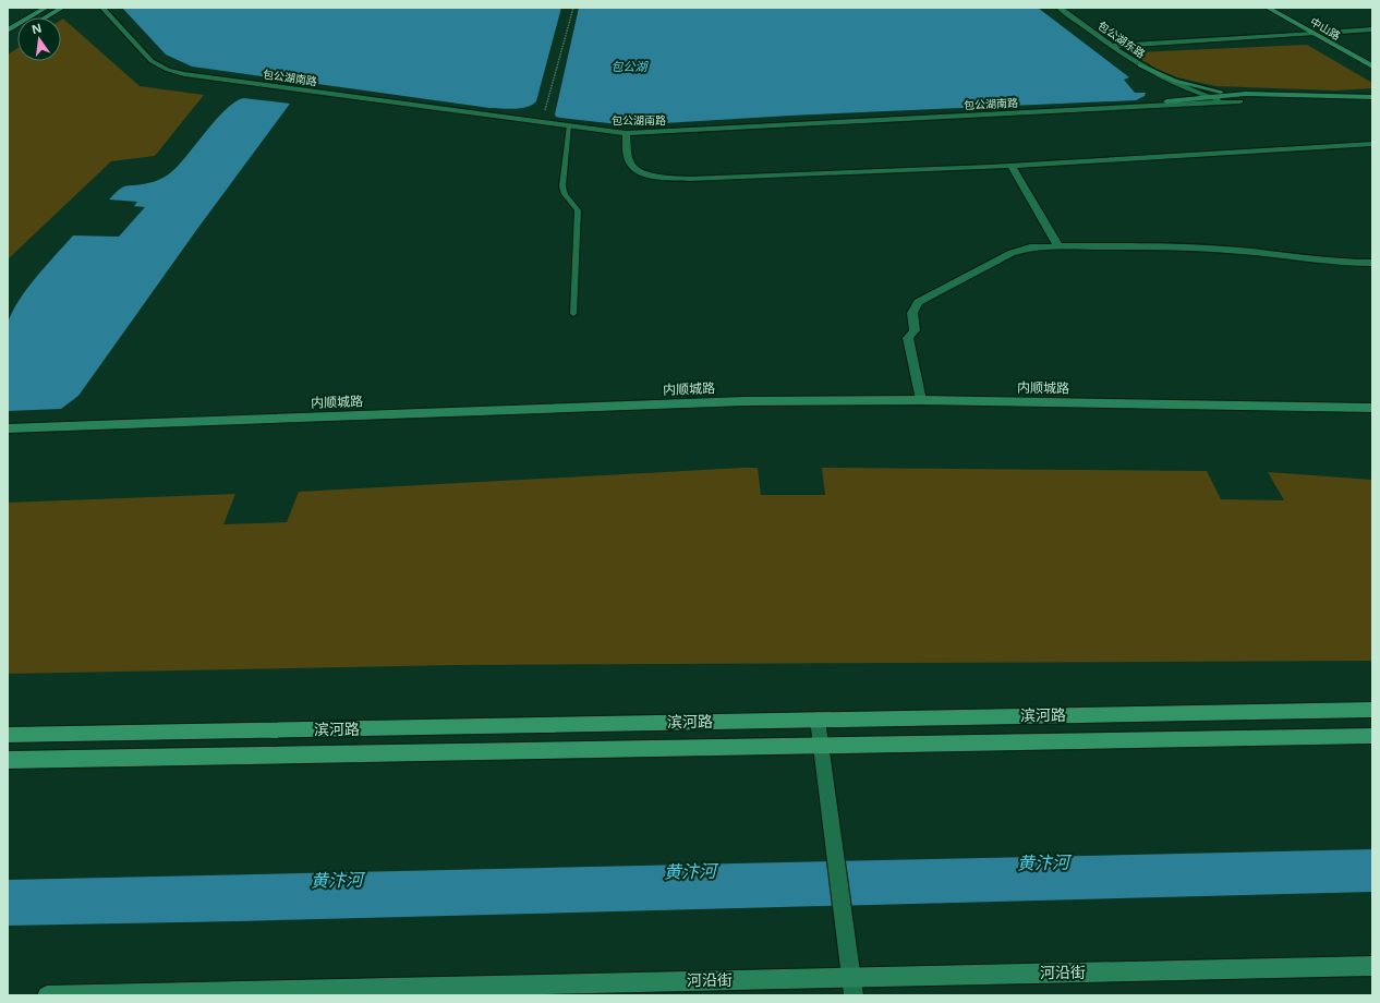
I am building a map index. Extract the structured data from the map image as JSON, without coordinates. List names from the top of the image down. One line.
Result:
{"streets":{"main road":["滨河路"],"street":["中山路","包公湖东路","包公湖南路","内顺城路","河沿街"]},"water":["包公湖","黄汴河"],"north":"top"}
